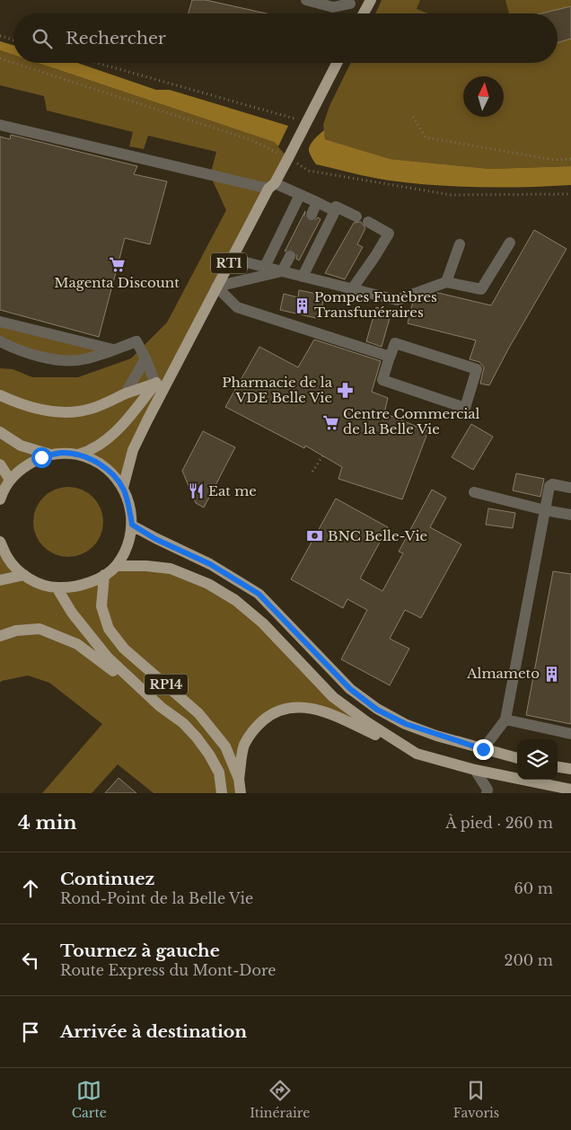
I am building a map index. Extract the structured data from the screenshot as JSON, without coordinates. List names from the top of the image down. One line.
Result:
{"streets":{"main road":["RT1","RP14"]},"places":{"supermarket":["Magenta Discount","Centre Commercial de la Belle Vie"],"building":["Pompes Funèbres Transfunéraires","Almameto"],"pharmacy":["Pharmacie de la VDE Belle Vie"],"restaurant":["Eat me"],"bank":["BNC Belle-Vie"]},"north":"top","page":{"search":"Rechercher","heading":["4 min","À pied · 260 m"],"list":[["Continuez","Rond-Point de la Belle Vie","60 m"],["Tournez à gauche","Route Express du Mont-Dore","200 m"],"Arrivée à destination"],"nav":["Carte","Itinéraire","Favoris"]}}
